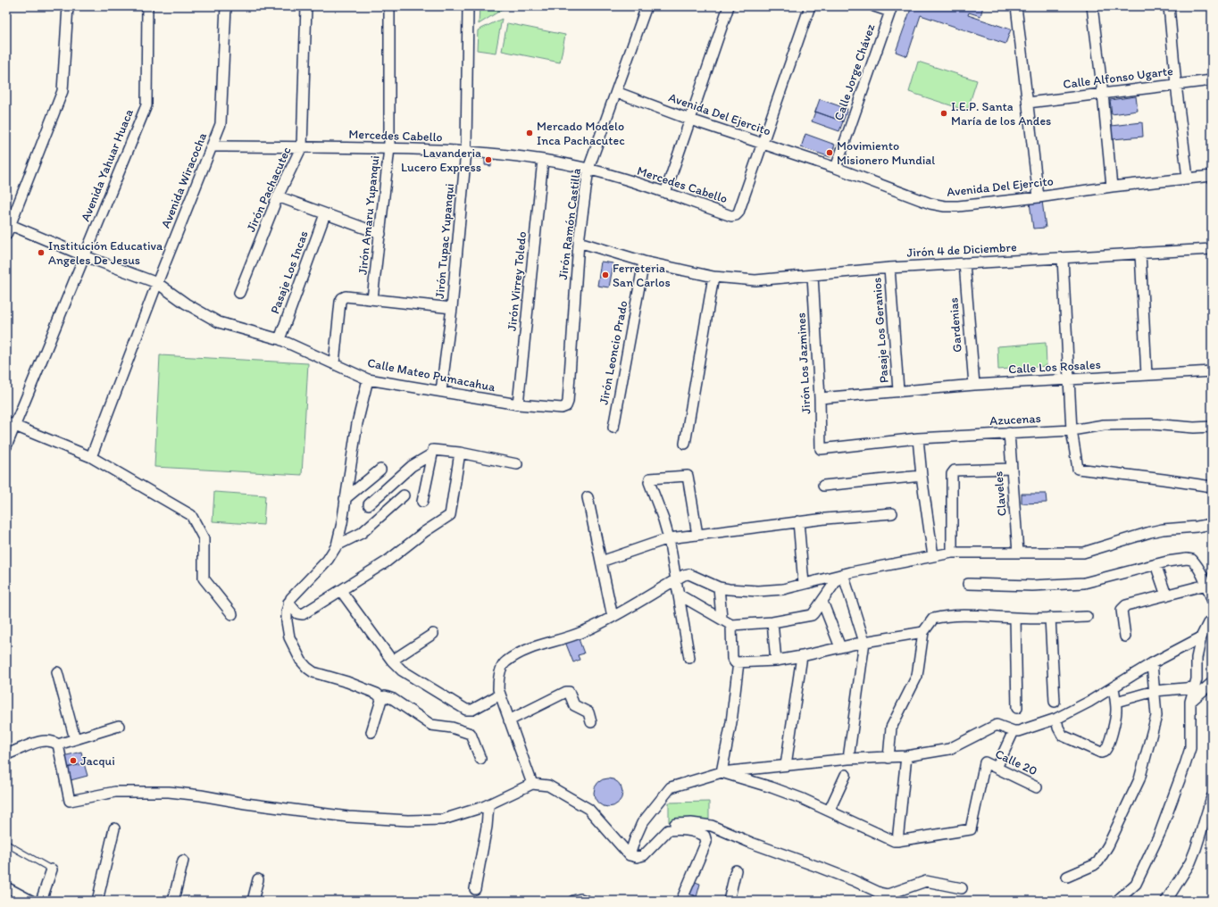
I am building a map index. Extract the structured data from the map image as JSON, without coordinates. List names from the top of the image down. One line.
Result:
{"streets":{"street":["Calle Jorge Chávez","Calle Alfonso Ugarte","Avenida Del Ejercito","Mercedes Cabello","Avenida Yahuar Huaca","Avenida Wiracocha","Jirón Pachacutec","Jirón Amaru Yupanqui","Jirón Ramón Castilla","Jirón Tupac Yupanqui","Jirón 4 de Diciembre","Pasaje Los Incas","Jirón Virrey Toledo","Gardenias","Pasaje Los Geranios","Jirón Leoncio Prado","Jirón Los Jazmines","Calle Los Rosales","Calle Mateo Pumacahua","Azucenas","Claveles","Calle 20"]},"crossings":[["Calle Jorge Chávez","Avenida Del Ejercito"],["Avenida Del Ejercito","Mercedes Cabello"],["Avenida Del Ejercito","Jirón Ramón Castilla"],["Mercedes Cabello","Avenida Wiracocha"],["Mercedes Cabello","Jirón Pachacutec"],["Mercedes Cabello","Jirón Amaru Yupanqui"],["Mercedes Cabello","Jirón Ramón Castilla"],["Mercedes Cabello","Jirón Tupac Yupanqui"],["Mercedes Cabello","Jirón Virrey Toledo"],["Avenida Yahuar Huaca","Calle Mateo Pumacahua"],["Avenida Wiracocha","Calle Mateo Pumacahua"],["Jirón Ramón Castilla","Jirón 4 de Diciembre"],["Jirón Ramón Castilla","Calle Mateo Pumacahua"],["Jirón Tupac Yupanqui","Calle Mateo Pumacahua"],["Jirón 4 de Diciembre","Gardenias"],["Jirón 4 de Diciembre","Pasaje Los Geranios"],["Jirón 4 de Diciembre","Jirón Leoncio Prado"],["Jirón 4 de Diciembre","Jirón Los Jazmines"],["Pasaje Los Incas","Calle Mateo Pumacahua"],["Jirón Virrey Toledo","Calle Mateo Pumacahua"],["Gardenias","Calle Los Rosales"],["Pasaje Los Geranios","Calle Los Rosales"],["Jirón Los Jazmines","Calle Los Rosales"],["Jirón Los Jazmines","Azucenas"],["Azucenas","Claveles"]],"places":["I.E.P. Santa María de los Andes","Mercado Modelo Inca Pachacutec","Movimiento Misionero Mundial","Lavanderia Lucero Express","Institución Educativa Angeles De Jesus","Ferreteria San Carlos","Jacqui"]}
